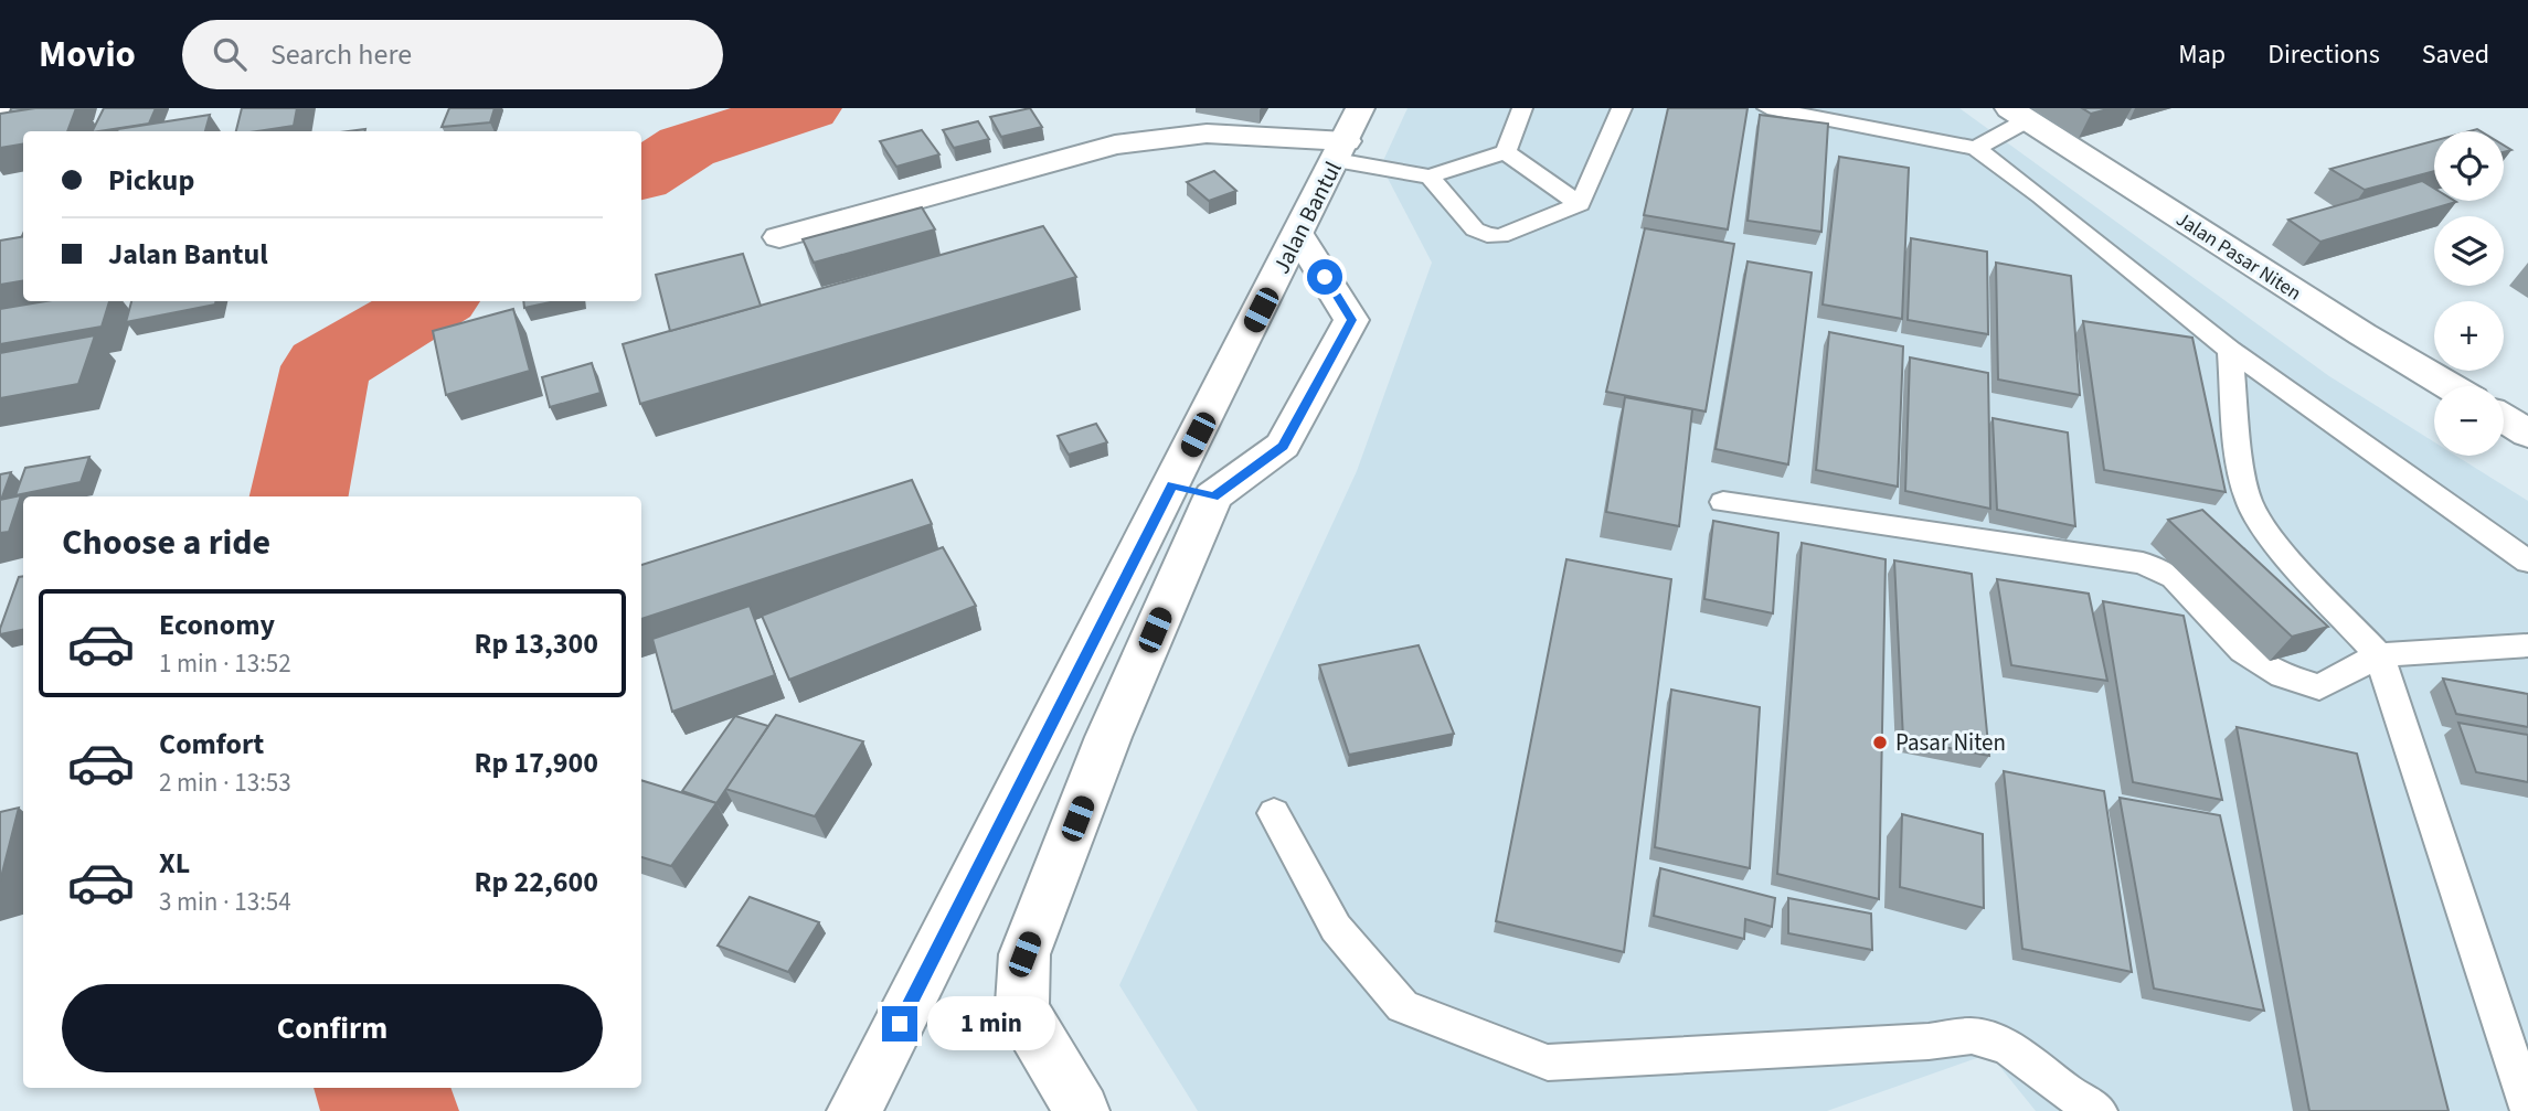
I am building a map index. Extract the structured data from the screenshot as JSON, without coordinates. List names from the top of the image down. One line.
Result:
{"streets":{"street":["Jalan Bantul","Jalan Pasar Niten"]},"places":["Pasar Niten"],"page":{"header":"Movio","search":"Search here","nav":["Map","Directions","Saved"],"map_buttons":["+","−"],"banner":["Pickup","Jalan Bantul"],"heading":"Choose a ride","list":[{"name":"Economy","note":"1 min · 13:52","value":"Rp 13,300"},{"name":"Comfort","note":"2 min · 13:53","value":"Rp 17,900"},{"name":"XL","note":"3 min · 13:54","value":"Rp 22,600"}],"buttons":"Confirm","bubble":"1 min"}}
